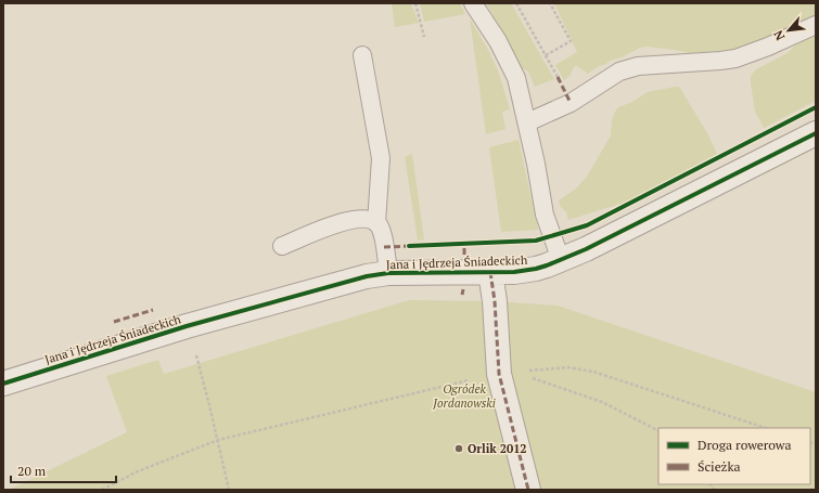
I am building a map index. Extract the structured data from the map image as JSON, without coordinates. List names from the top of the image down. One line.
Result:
{"streets":{"street":["Jana i Jędrzeja Śniadeckich"]},"parks":["Ogródek Jordanowski"],"places":["Orlik 2012"],"legend":["Droga rowerowa","Ścieżka"],"scale_bar":"20 m","north":"bottom left"}
